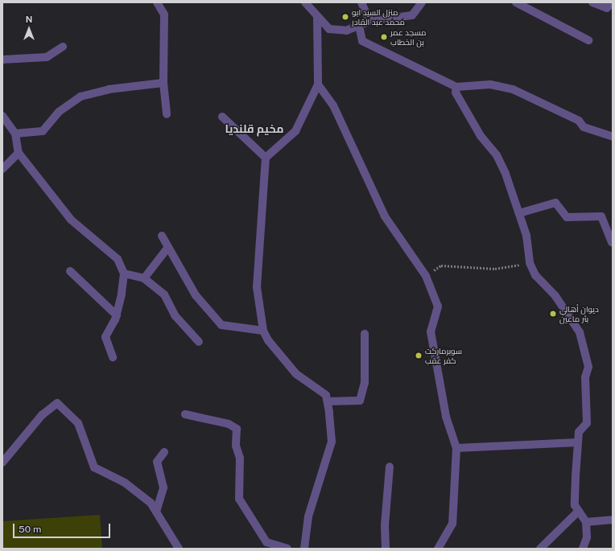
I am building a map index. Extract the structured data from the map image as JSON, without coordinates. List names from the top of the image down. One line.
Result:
{"districts":["مخيم قلنديا"],"places":["منزل السيد ابو محمد عبد القادر","مسجد عمر بن الخطاب","ديوان أهالي بئر ماعين","سوبرماركت كفر عقب"],"scale_bar":"50 m","north":"top"}
